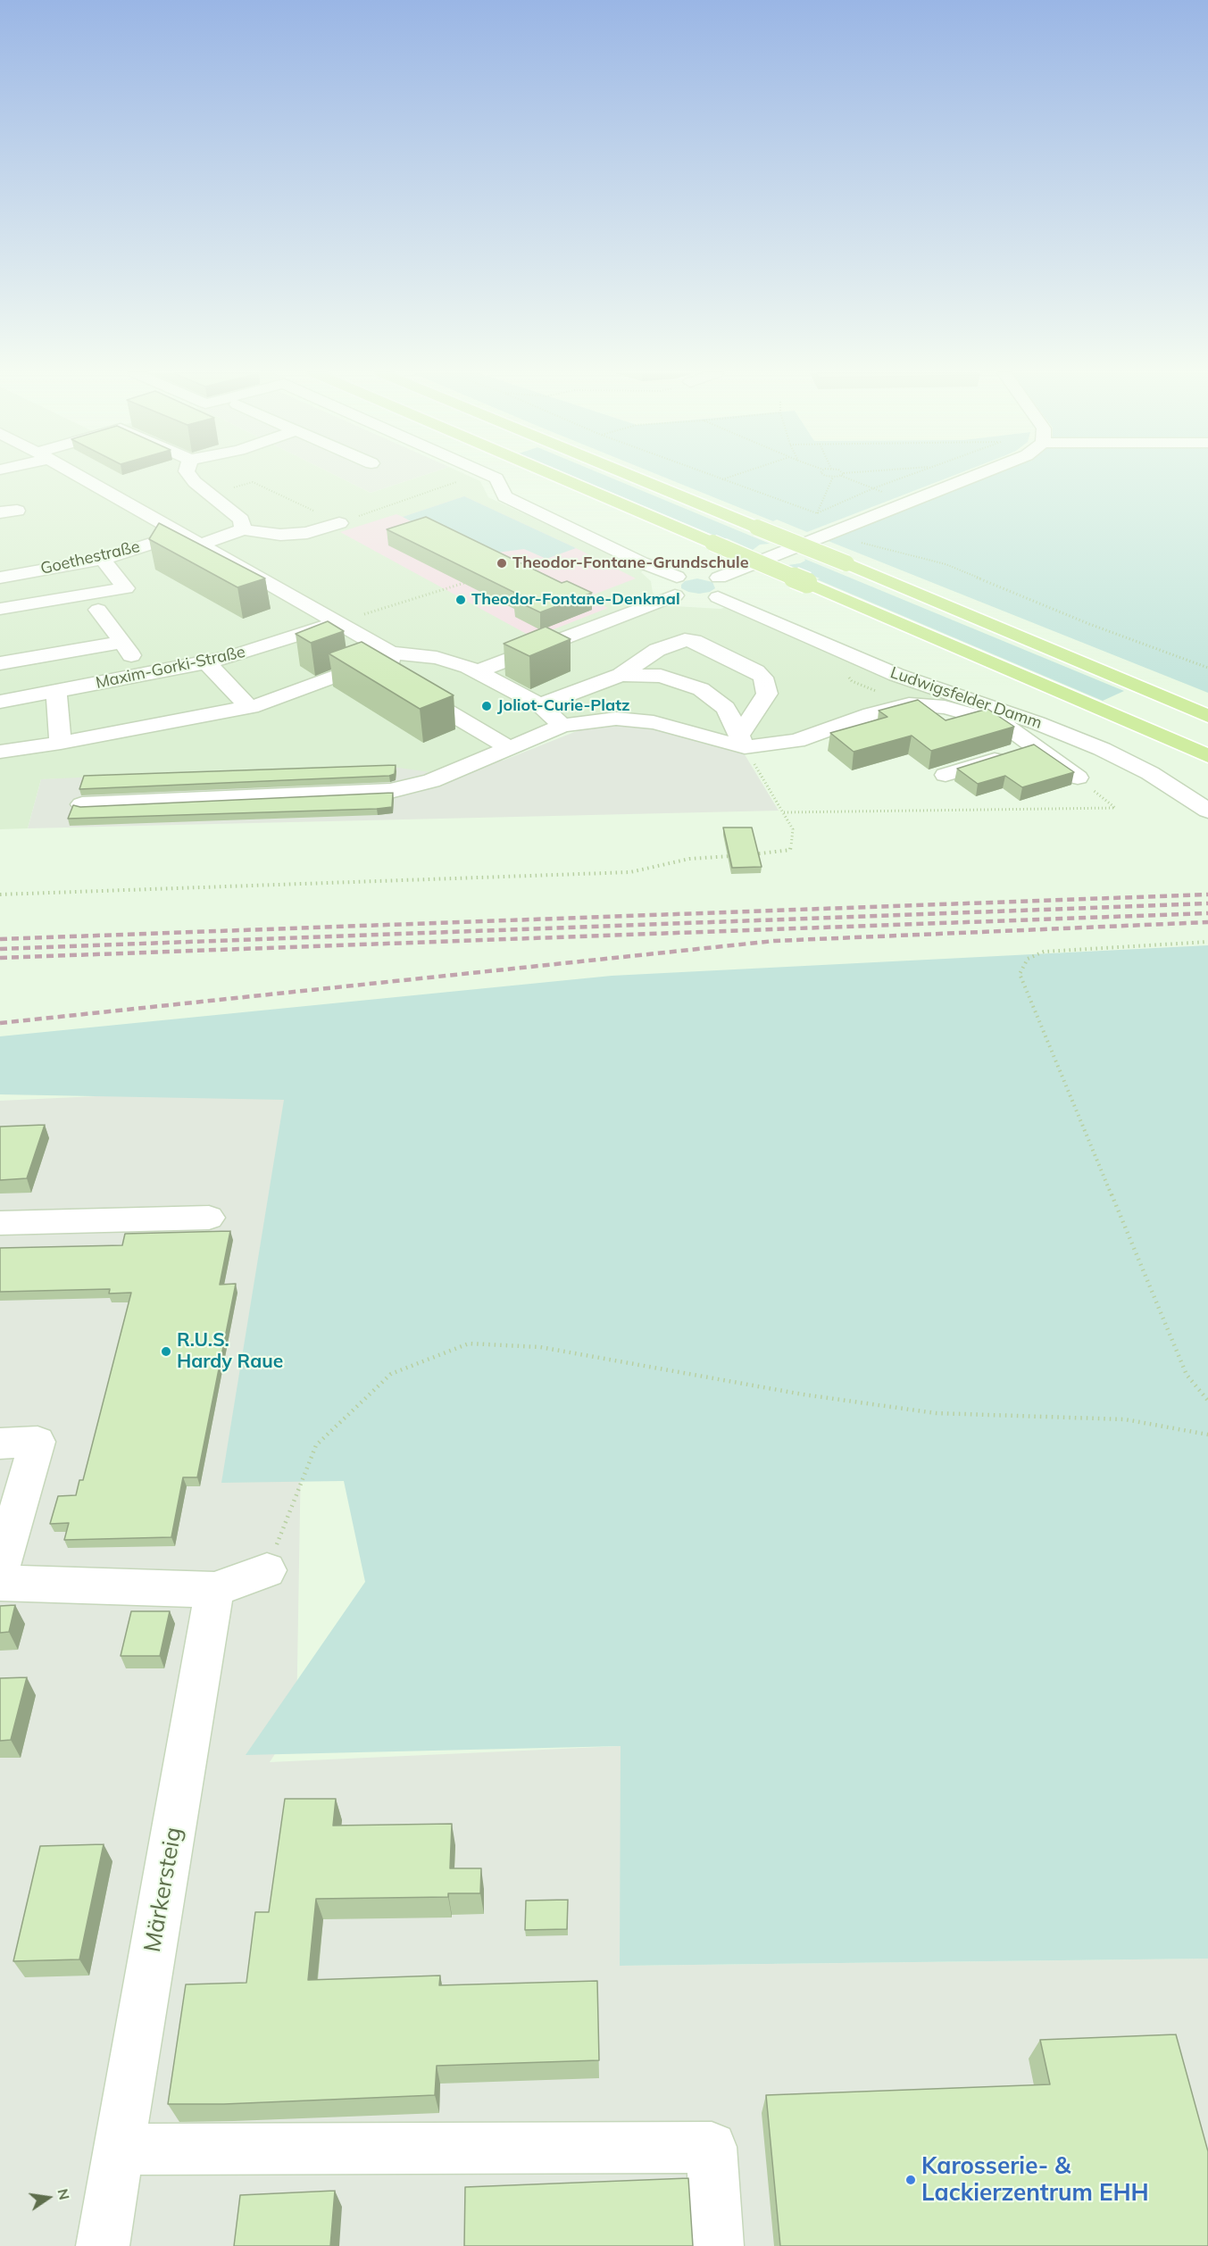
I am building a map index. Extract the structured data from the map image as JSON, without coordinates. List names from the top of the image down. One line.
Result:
{"streets":{"street":["Goethestraße","Maxim-Gorki-Straße","Ludwigsfelder Damm","Märkersteig"]},"places":["Theodor-Fontane-Grundschule","Theodor-Fontane-Denkmal","Joliot-Curie-Platz","R.U.S. Hardy Raue","Karosserie- & Lackierzentrum EHH"],"north":"right"}
